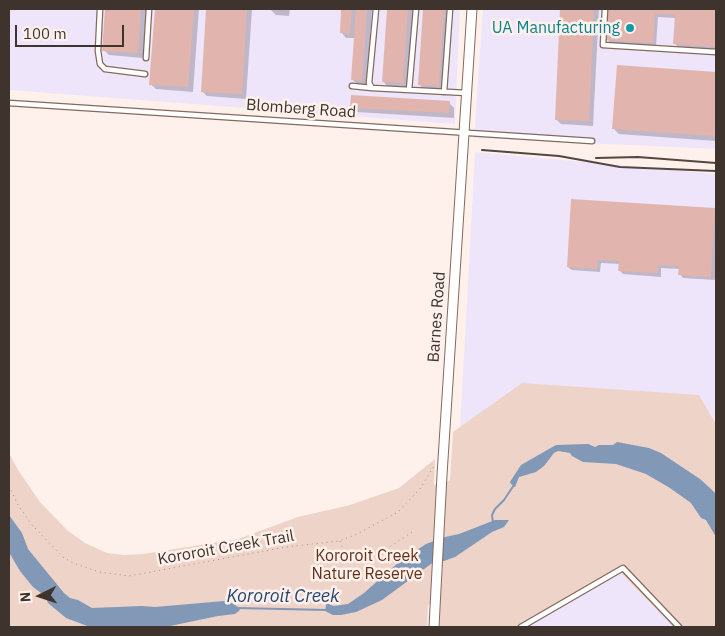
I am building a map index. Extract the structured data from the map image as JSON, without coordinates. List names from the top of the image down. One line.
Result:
{"streets":{"street":["Barnes Road"],"lane":["Blomberg Road"],"path":["Kororoit Creek Trail"]},"crossings":[["Blomberg Road","Barnes Road"]],"water":["Kororoit Creek"],"parks":["Kororoit Creek Nature Reserve"],"places":["UA Manufacturing"],"scale_bar":"100 m","north":"left"}
